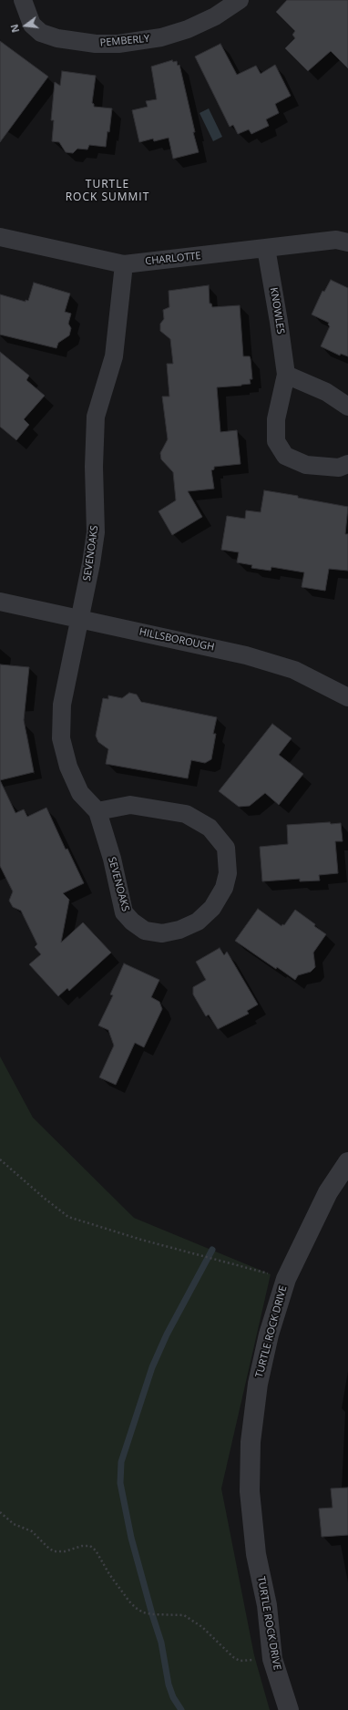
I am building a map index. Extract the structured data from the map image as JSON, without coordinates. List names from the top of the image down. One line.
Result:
{"streets":{"street":["PEMBERLY","CHARLOTTE","KNOWLES","SEVENOAKS","HILLSBOROUGH","TURTLE ROCK DRIVE"]},"crossings":[["CHARLOTTE","KNOWLES"],["CHARLOTTE","SEVENOAKS"],["SEVENOAKS","HILLSBOROUGH"]],"districts":["TURTLE ROCK SUMMIT"],"north":"left"}
